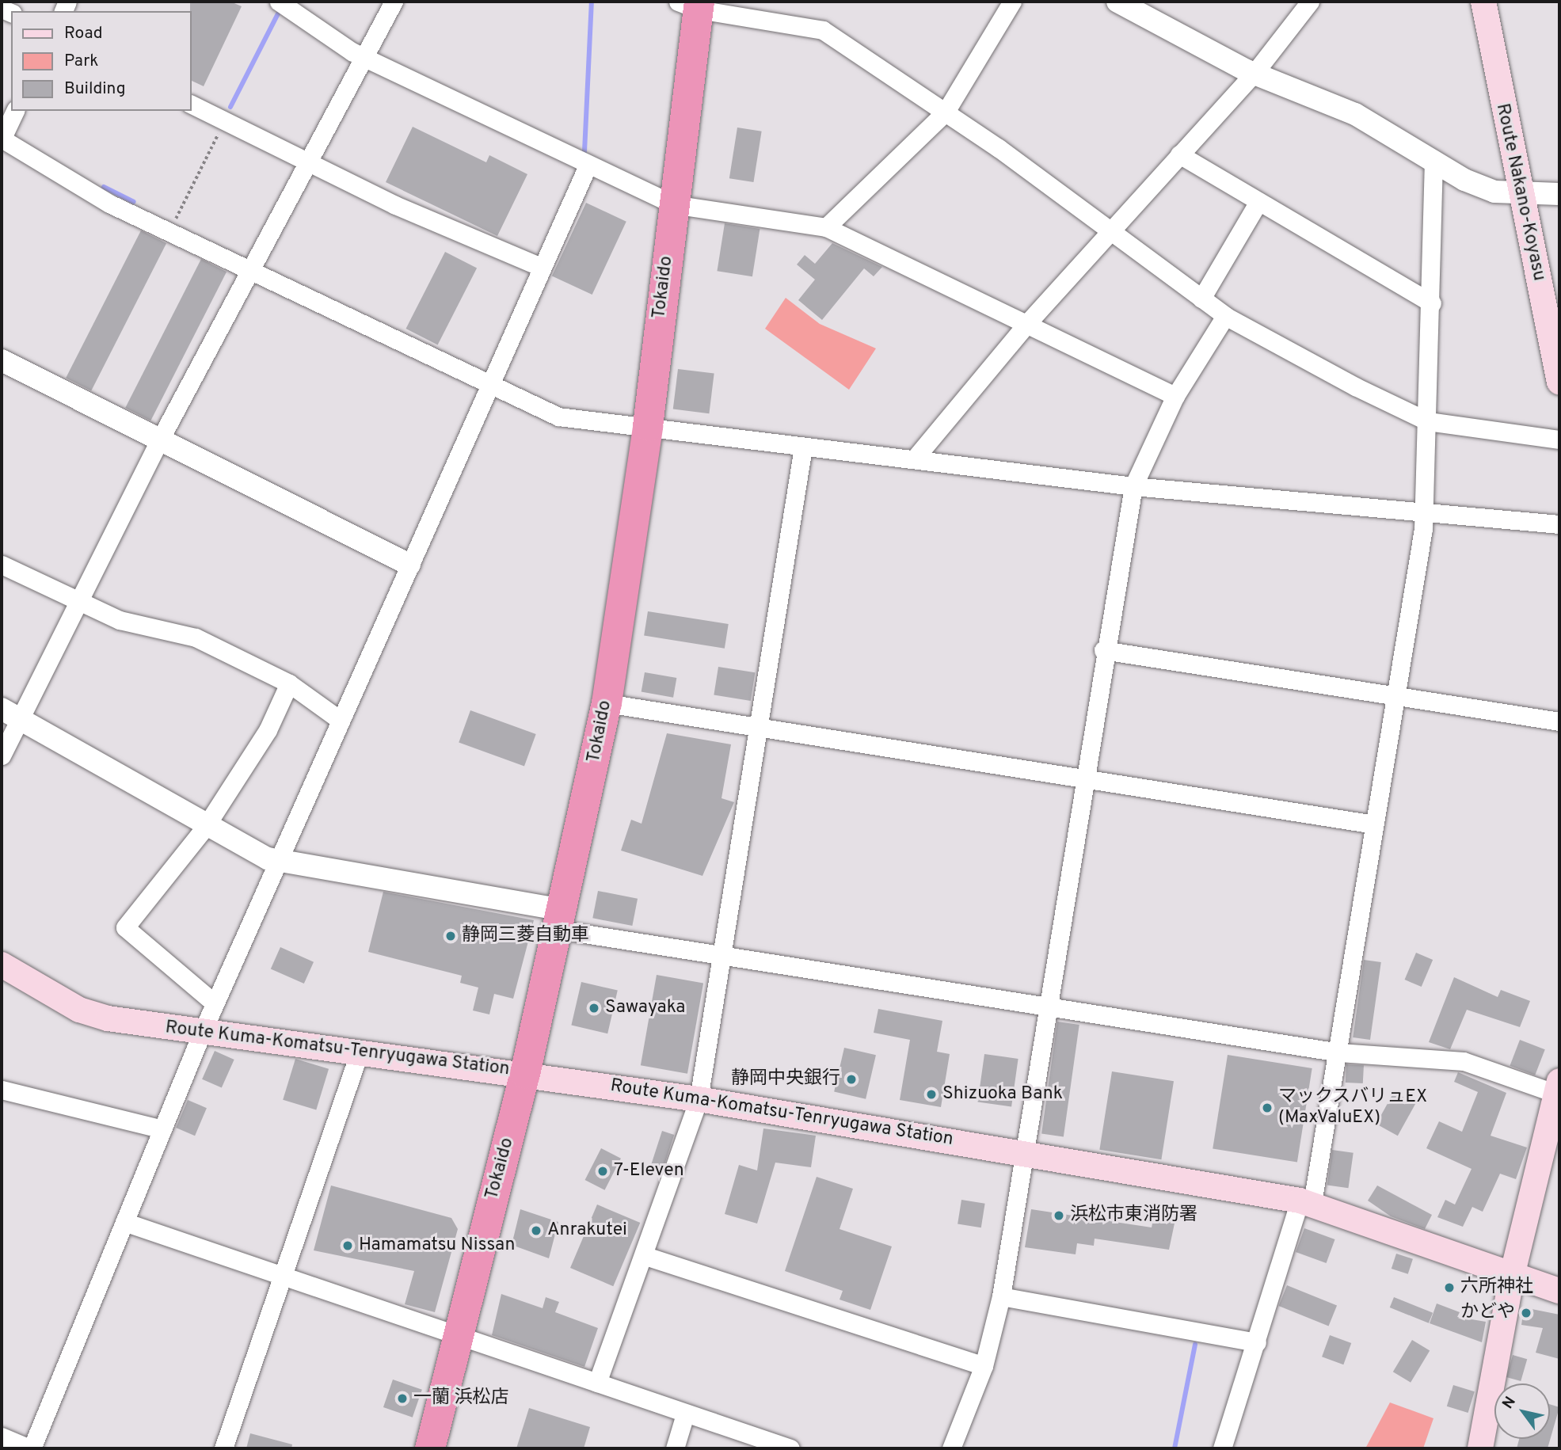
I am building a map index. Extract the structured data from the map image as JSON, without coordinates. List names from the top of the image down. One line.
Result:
{"streets":{"highway":["Tokaido"],"main road":["Route Nakano-Koyasu","Route Kuma-Komatsu-Tenryugawa Station"]},"crossings":[["Tokaido","Route Kuma-Komatsu-Tenryugawa Station"]],"places":["静岡三菱自動車","Sawayaka","静岡中央銀行","Shizuoka Bank","マックスバリュEX (MaxValuEX)","7-Eleven","浜松市東消防署","Anrakutei","Hamamatsu Nissan","六所神社","かどや","一蘭 浜松店"],"legend":["Road","Park","Building"],"north":"top left"}
